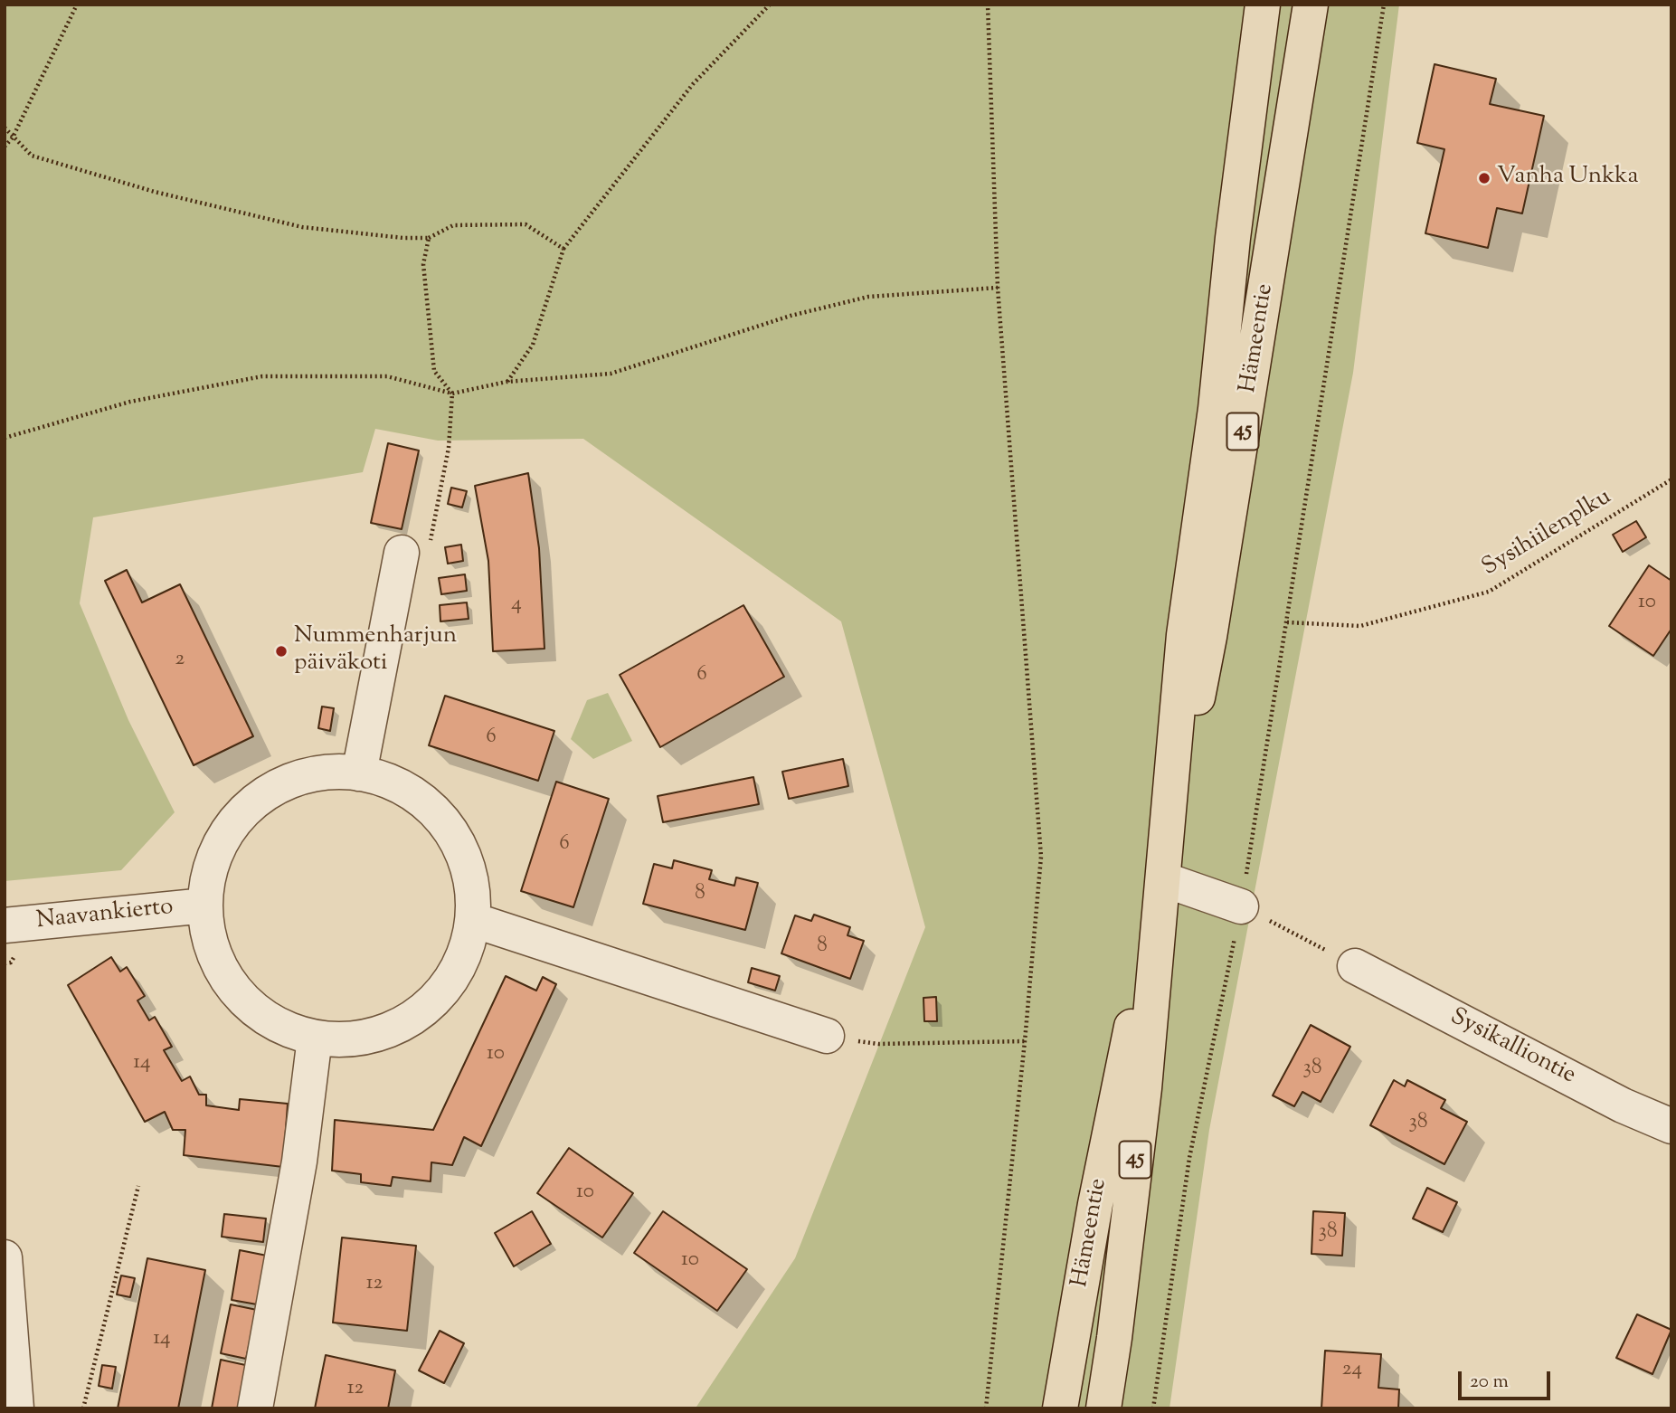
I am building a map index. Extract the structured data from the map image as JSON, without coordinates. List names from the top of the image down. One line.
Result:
{"streets":{"main road":["Hämeentie","45"],"street":["Naavankierto","Sysikalliontie"],"path":["Sysihiilenplku"]},"places":["Vanha Unkka","Nummenharjun päiväkoti"],"house_numbers":["10","4","2","6","6","6","8","8","10","14","38","38","10","38","10","12","14","24","12"],"scale_bar":"20 m"}
